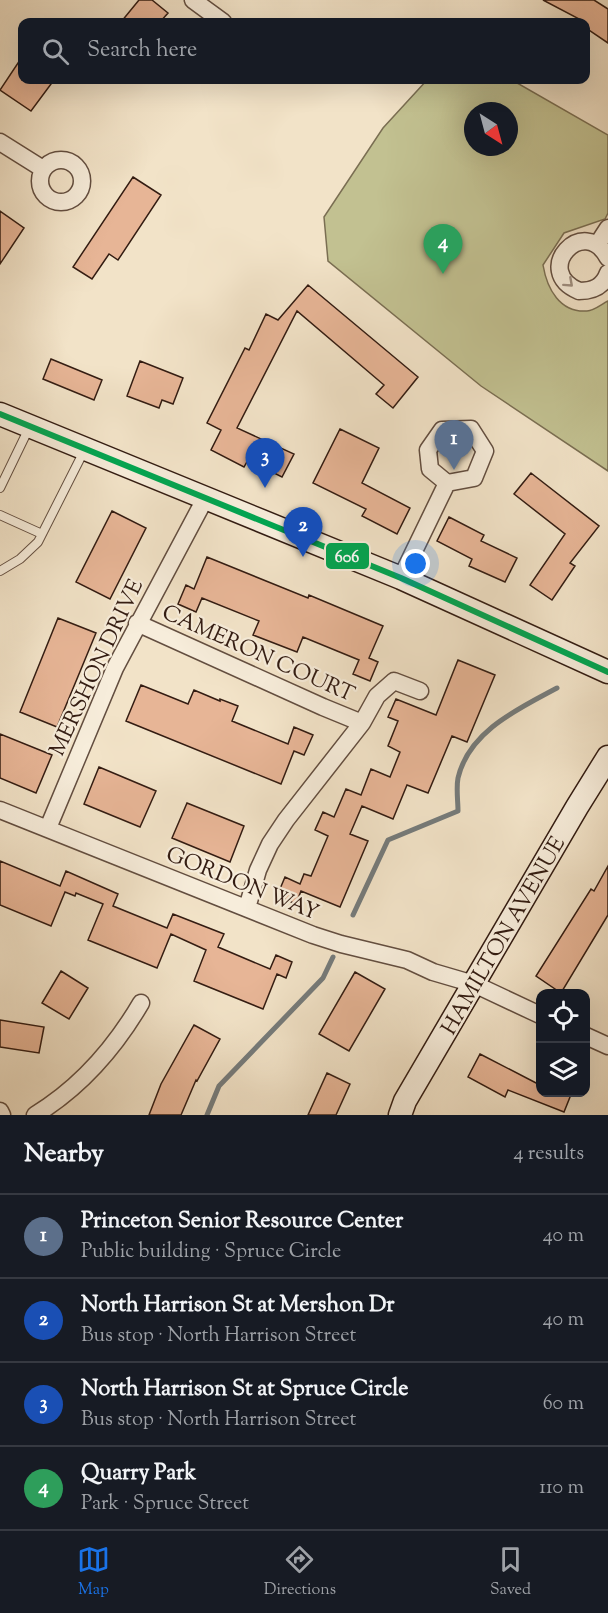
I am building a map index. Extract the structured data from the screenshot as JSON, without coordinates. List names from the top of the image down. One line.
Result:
{"streets":{"street":["CAMERON COURT","MERSHON DRIVE","GORDON WAY","HAMILTON AVENUE"]},"crossings":[["CAMERON COURT","MERSHON DRIVE"],["CAMERON COURT","GORDON WAY"],["MERSHON DRIVE","GORDON WAY"],["GORDON WAY","HAMILTON AVENUE"]],"lines":["transit line 606"],"north":"bottom right","page":{"search":"Search here","pins":["4","1","3","2"],"heading":["Nearby","4 results"],"list":[{"mark":"1","name":"Princeton Senior Resource Center","note":"Public building · Spruce Circle","value":"40 m"},{"mark":"2","name":"North Harrison St at Mershon Dr","note":"Bus stop · North Harrison Street","value":"40 m"},{"mark":"3","name":"North Harrison St at Spruce Circle","note":"Bus stop · North Harrison Street","value":"60 m"},{"mark":"4","name":"Quarry Park","note":"Park · Spruce Street","value":"110 m"}],"nav":["Map","Directions","Saved"]}}
